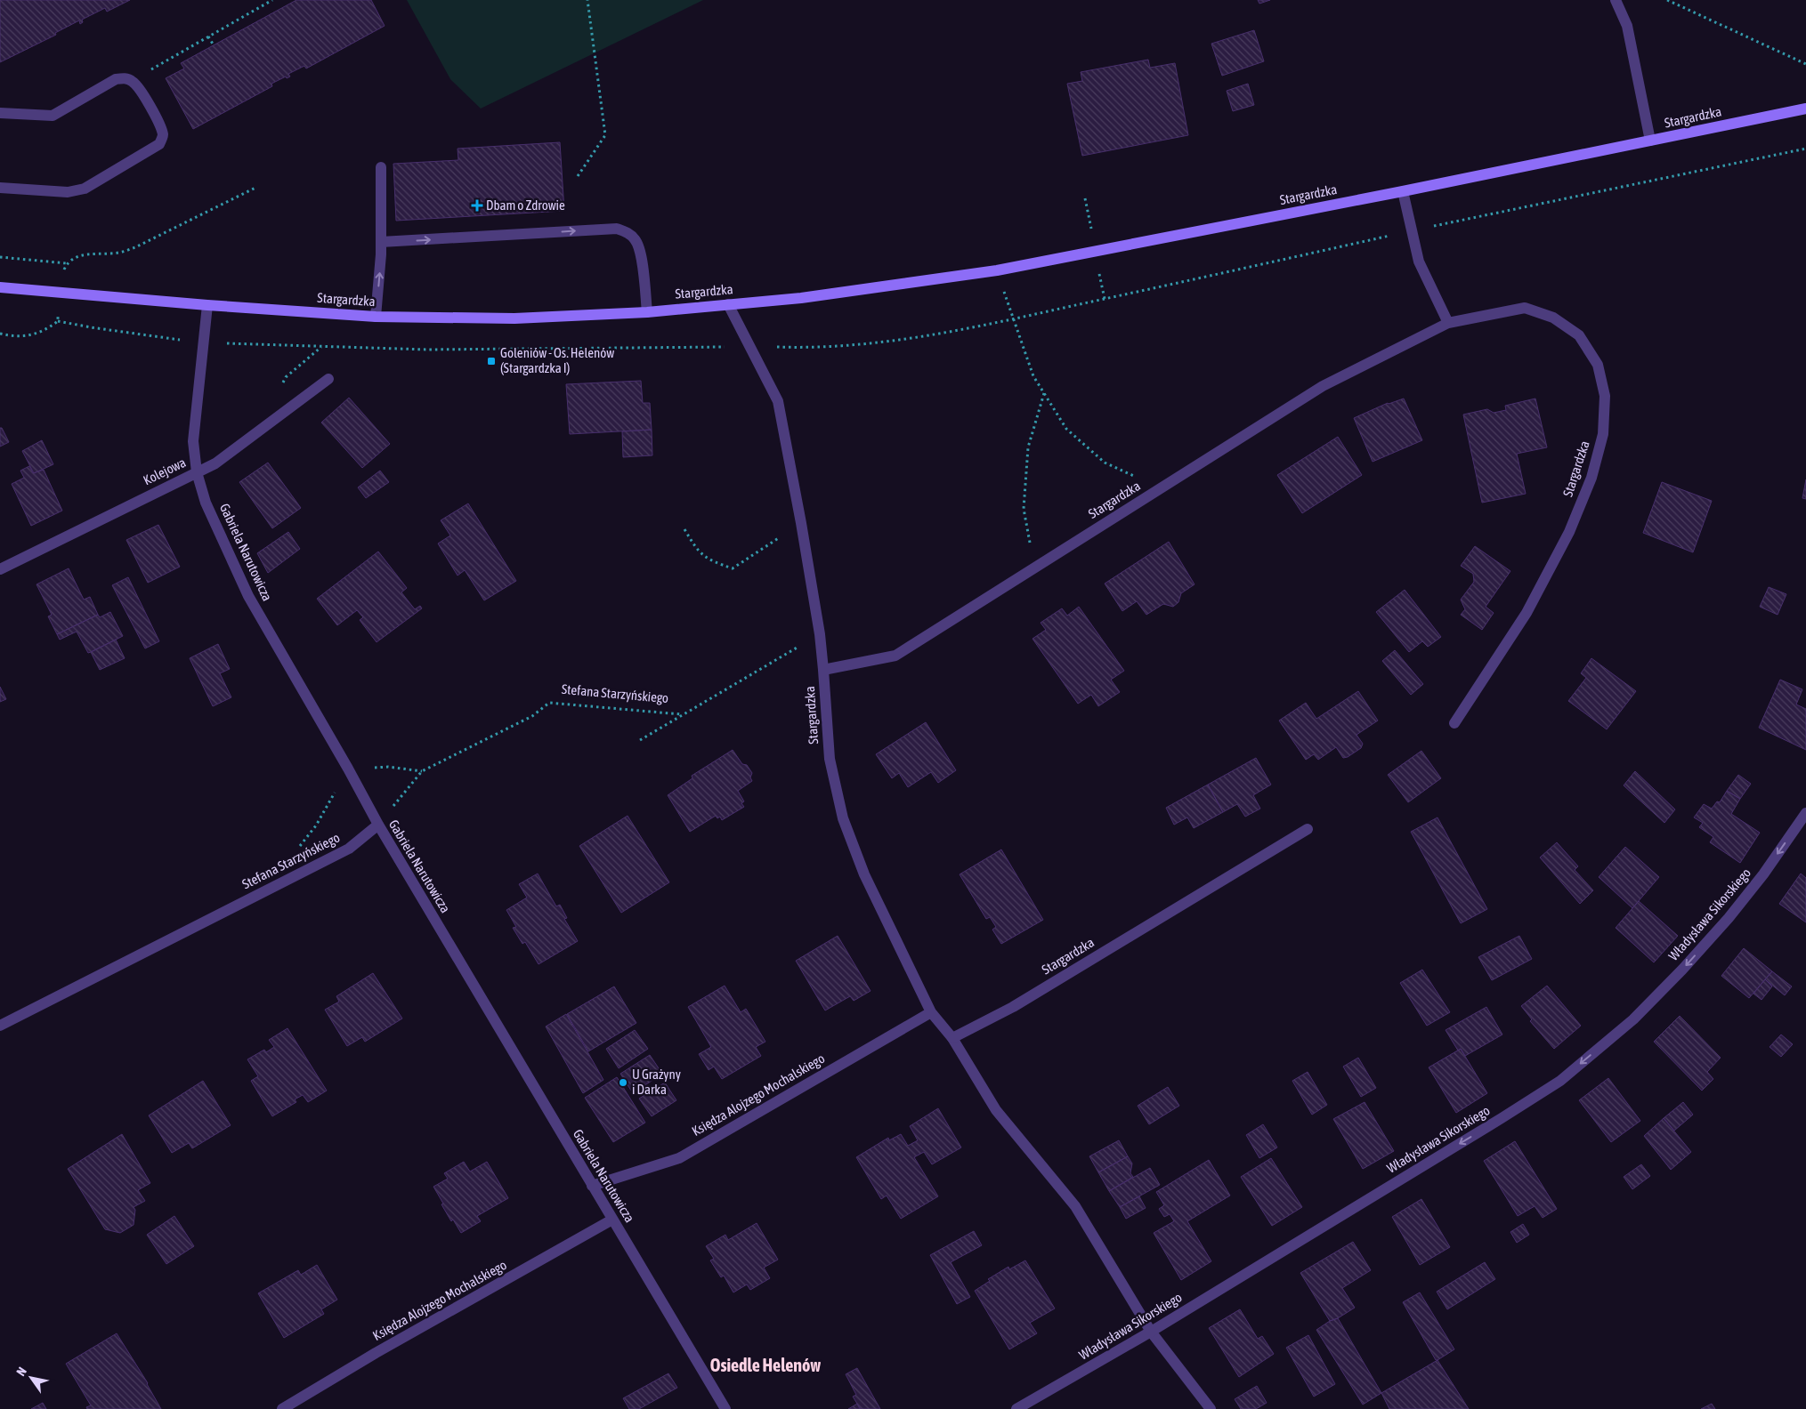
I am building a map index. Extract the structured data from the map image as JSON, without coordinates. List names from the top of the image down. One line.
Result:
{"streets":{"street":["Stargardzka","Kolejowa","Gabriela Narutowicza","Stefana Starzyńskiego","Władysława Sikorskiego","Księdza Alojzego Mochalskiego"]},"crossings":[["Stargardzka","Gabriela Narutowicza"],["Stargardzka","Księdza Alojzego Mochalskiego"],["Kolejowa","Gabriela Narutowicza"],["Gabriela Narutowicza","Stefana Starzyńskiego"],["Gabriela Narutowicza","Księdza Alojzego Mochalskiego"]],"one_way":["Władysława Sikorskiego"],"districts":["Osiedle Helenów"],"places":{"health":["Dbam o Zdrowie"],"transit":["Goleniów - Os. Helenów (Stargardzka I)"],"other":["U Grażyny i Darka"]},"north":"top left"}
